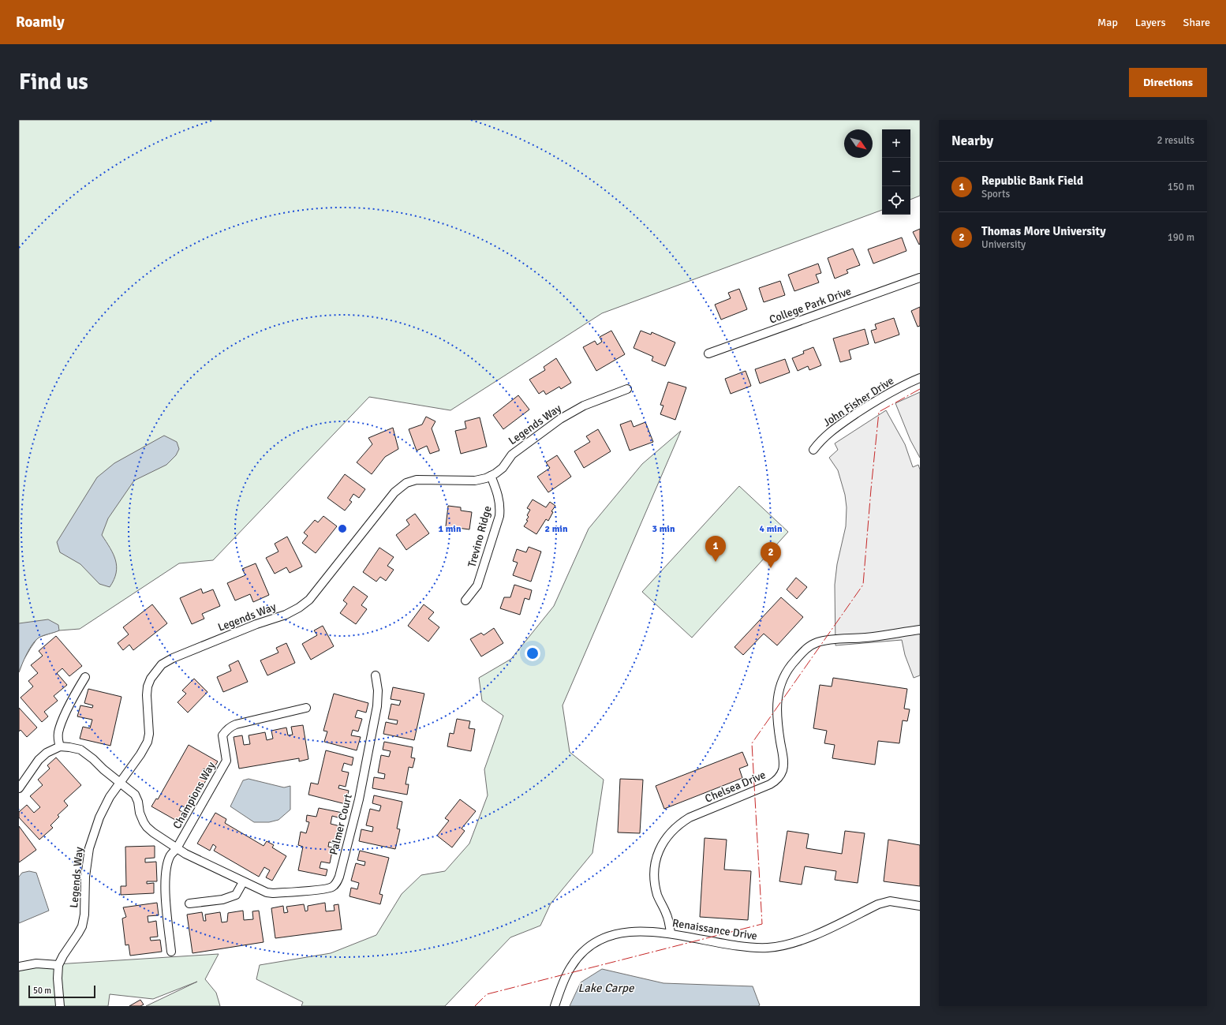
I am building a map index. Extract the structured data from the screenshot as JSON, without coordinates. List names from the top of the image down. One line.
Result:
{"streets":{"street":["College Park Drive","John Fisher Drive","Legends Way","Trevino Ridge","Chelsea Drive","Champions Way","Palmer Court","Renaissance Drive"]},"crossings":[["Legends Way","Trevino Ridge"],["Legends Way","Palmer Court"],["Chelsea Drive","Renaissance Drive"],["Champions Way","Palmer Court"]],"water":["Lake Carpe"],"scale_bar":"50 m","north":"bottom right","page":{"header":"Roamly","nav":["Map","Layers","Share"],"buttons":"Directions","title":"Find us","heading":["Nearby","2 results"],"map_buttons":["+","−"],"list":[{"mark":"1","name":"Republic Bank Field","note":"Sports","value":"150 m"},{"mark":"2","name":"Thomas More University","note":"University","value":"190 m"}],"pins":["1","2"],"scale":"50 m"},"rings":["1 min","2 min","3 min","4 min"]}
